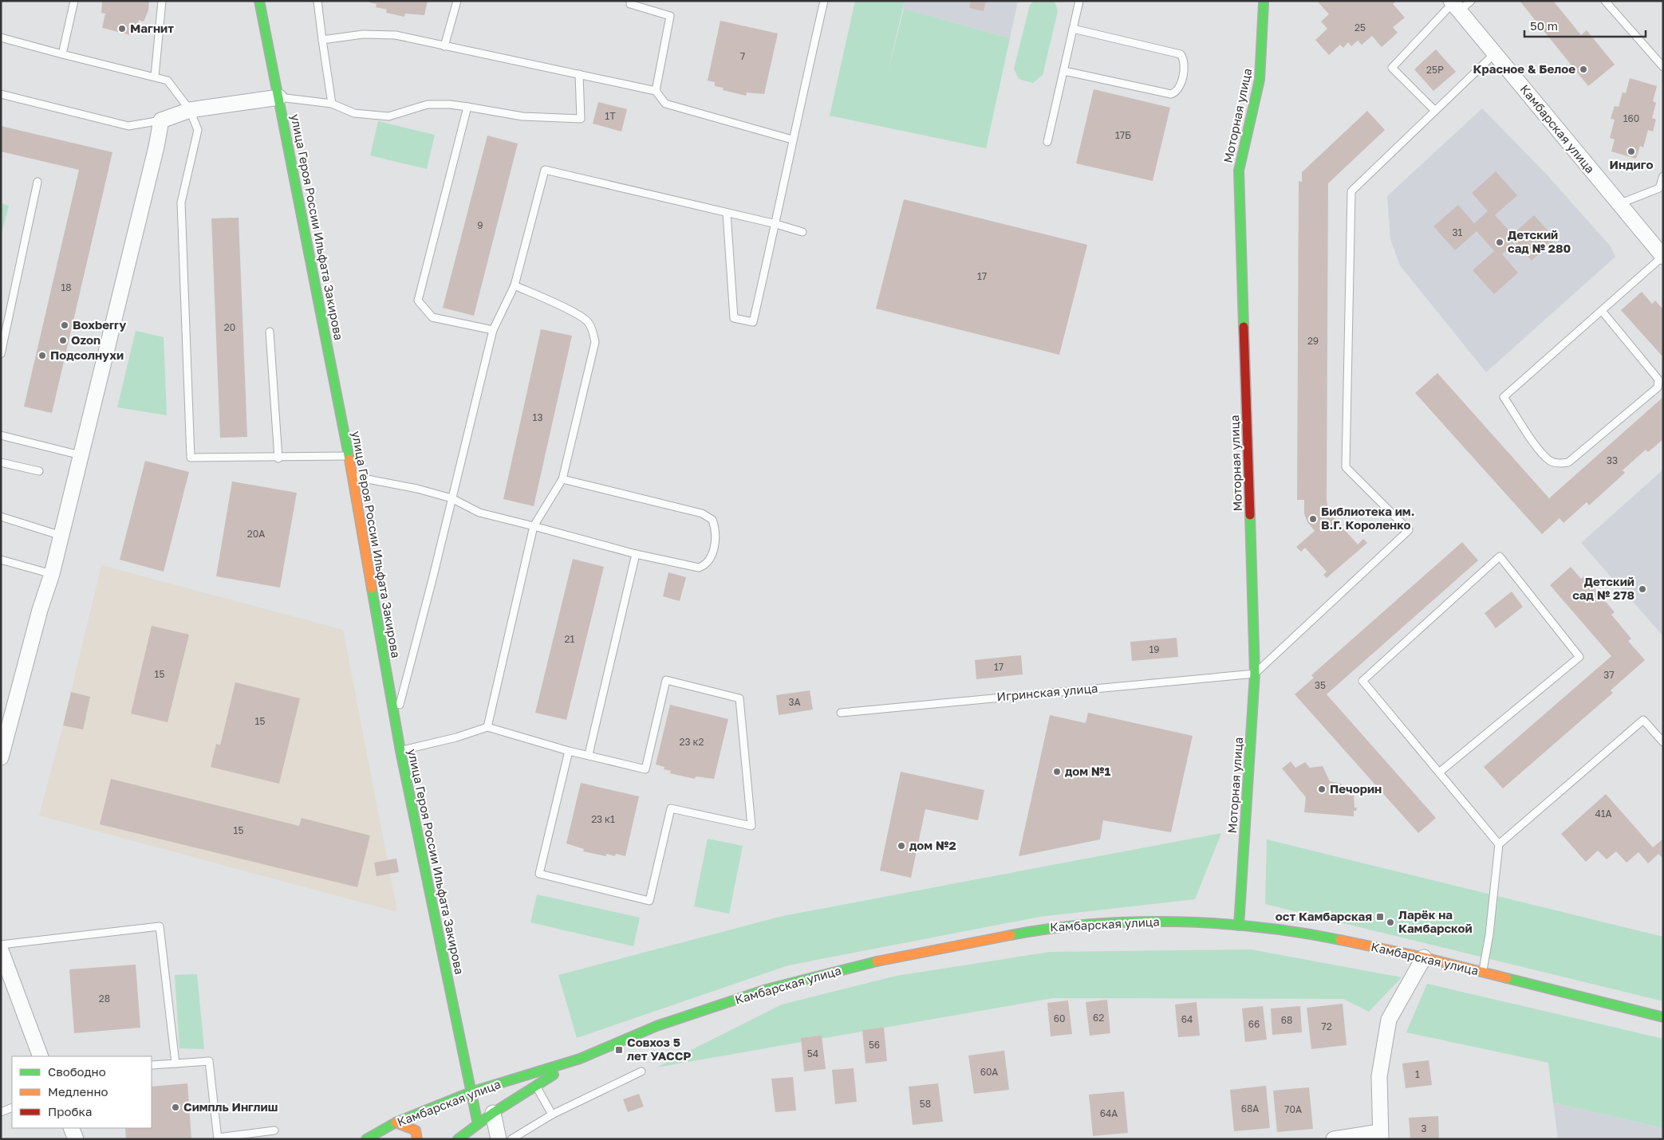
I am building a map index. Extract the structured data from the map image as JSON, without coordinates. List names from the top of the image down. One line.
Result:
{"streets":{"street":["Моторная улица","Камбарская улица","улица Героя России Ильфата Закирова"],"lane":["Игринская улица"]},"crossings":[["Моторная улица","Камбарская улица"],["Моторная улица","Игринская улица"],["Камбарская улица","улица Героя России Ильфата Закирова"]],"places":{"other":["Магнит","Красное & Белое","Индиго","Детский сад № 280","Boxberry","Ozon","Подсолнухи","Библиотека им. В.Г. Короленко","Детский сад № 278","дом №1","Печорин","дом №2","Ларёк на Камбарской","Симпль Инглиш"],"transit":["ост Камбарская","Совхоз 5 лет УАССР"]},"house_numbers":["25","7","25Р","1Т","160","17Б","9","31","17","18","20","29","13","33","20А","21","19","17","15","37","35","3А","15","23 к2","41А","23 к1","15","28","62","60","64","68","66","72","56","54","60А","1","58","68А","70А","64А","3"],"legend":["Свободно","Медленно","Пробка"],"scale_bar":"50 m"}
